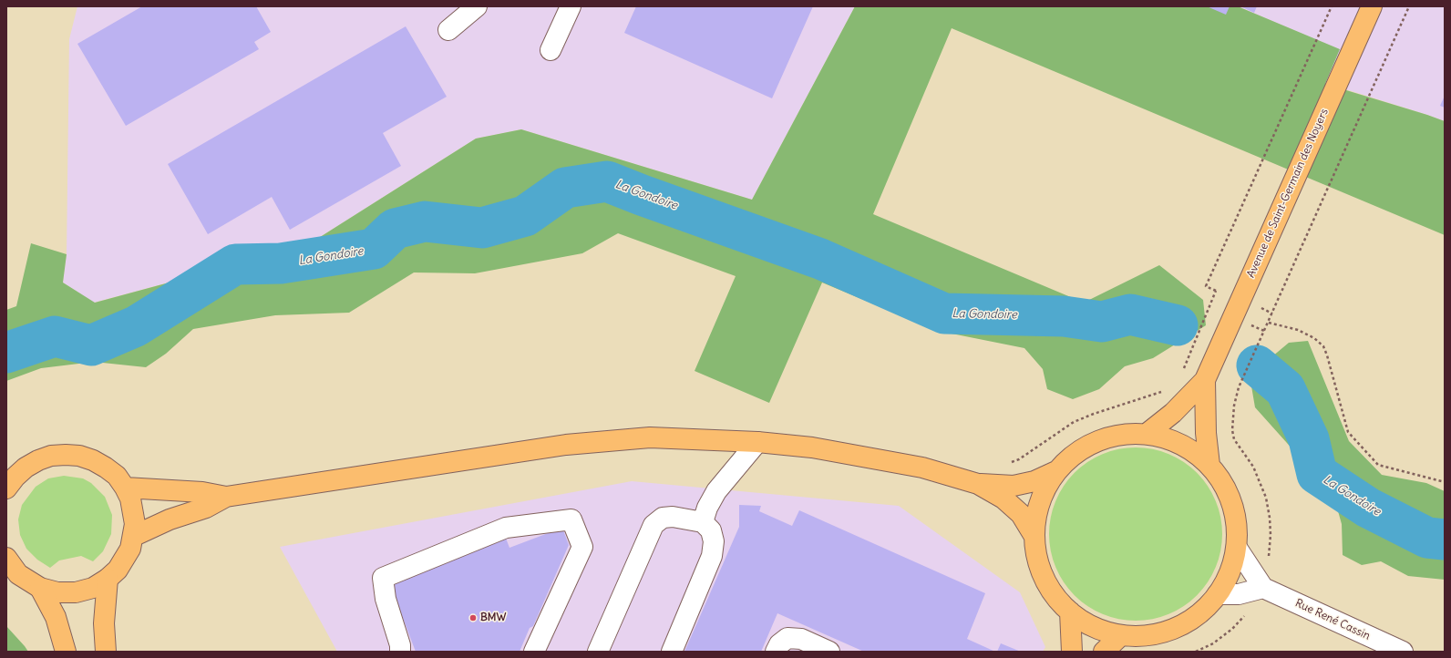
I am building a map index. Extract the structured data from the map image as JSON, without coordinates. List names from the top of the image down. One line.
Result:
{"streets":{"main road":["Avenue de Saint-Germain des Noyers"],"street":["Rue René Cassin"]},"water":["La Gondoire"],"places":["BMW"]}
